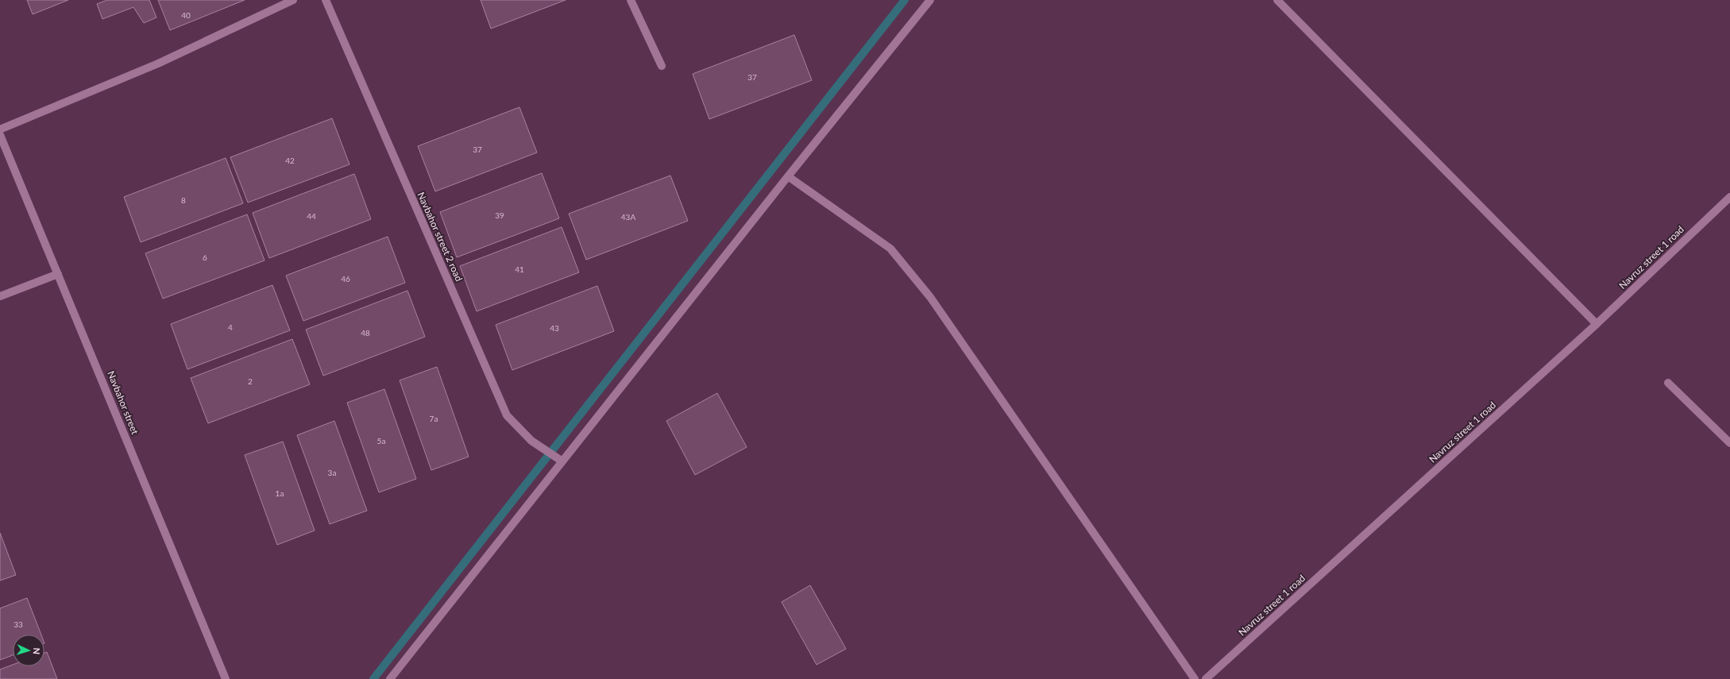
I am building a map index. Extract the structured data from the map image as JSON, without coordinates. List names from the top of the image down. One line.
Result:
{"streets":{"street":["Navbahor street 2 road","Navruz street 1 road","Navbahor street"]},"house_numbers":["40","37","37","42","8","39","44","43A","6","41","46","4","43","48","2","7a","5a","3a","1a","33"],"north":"right"}
